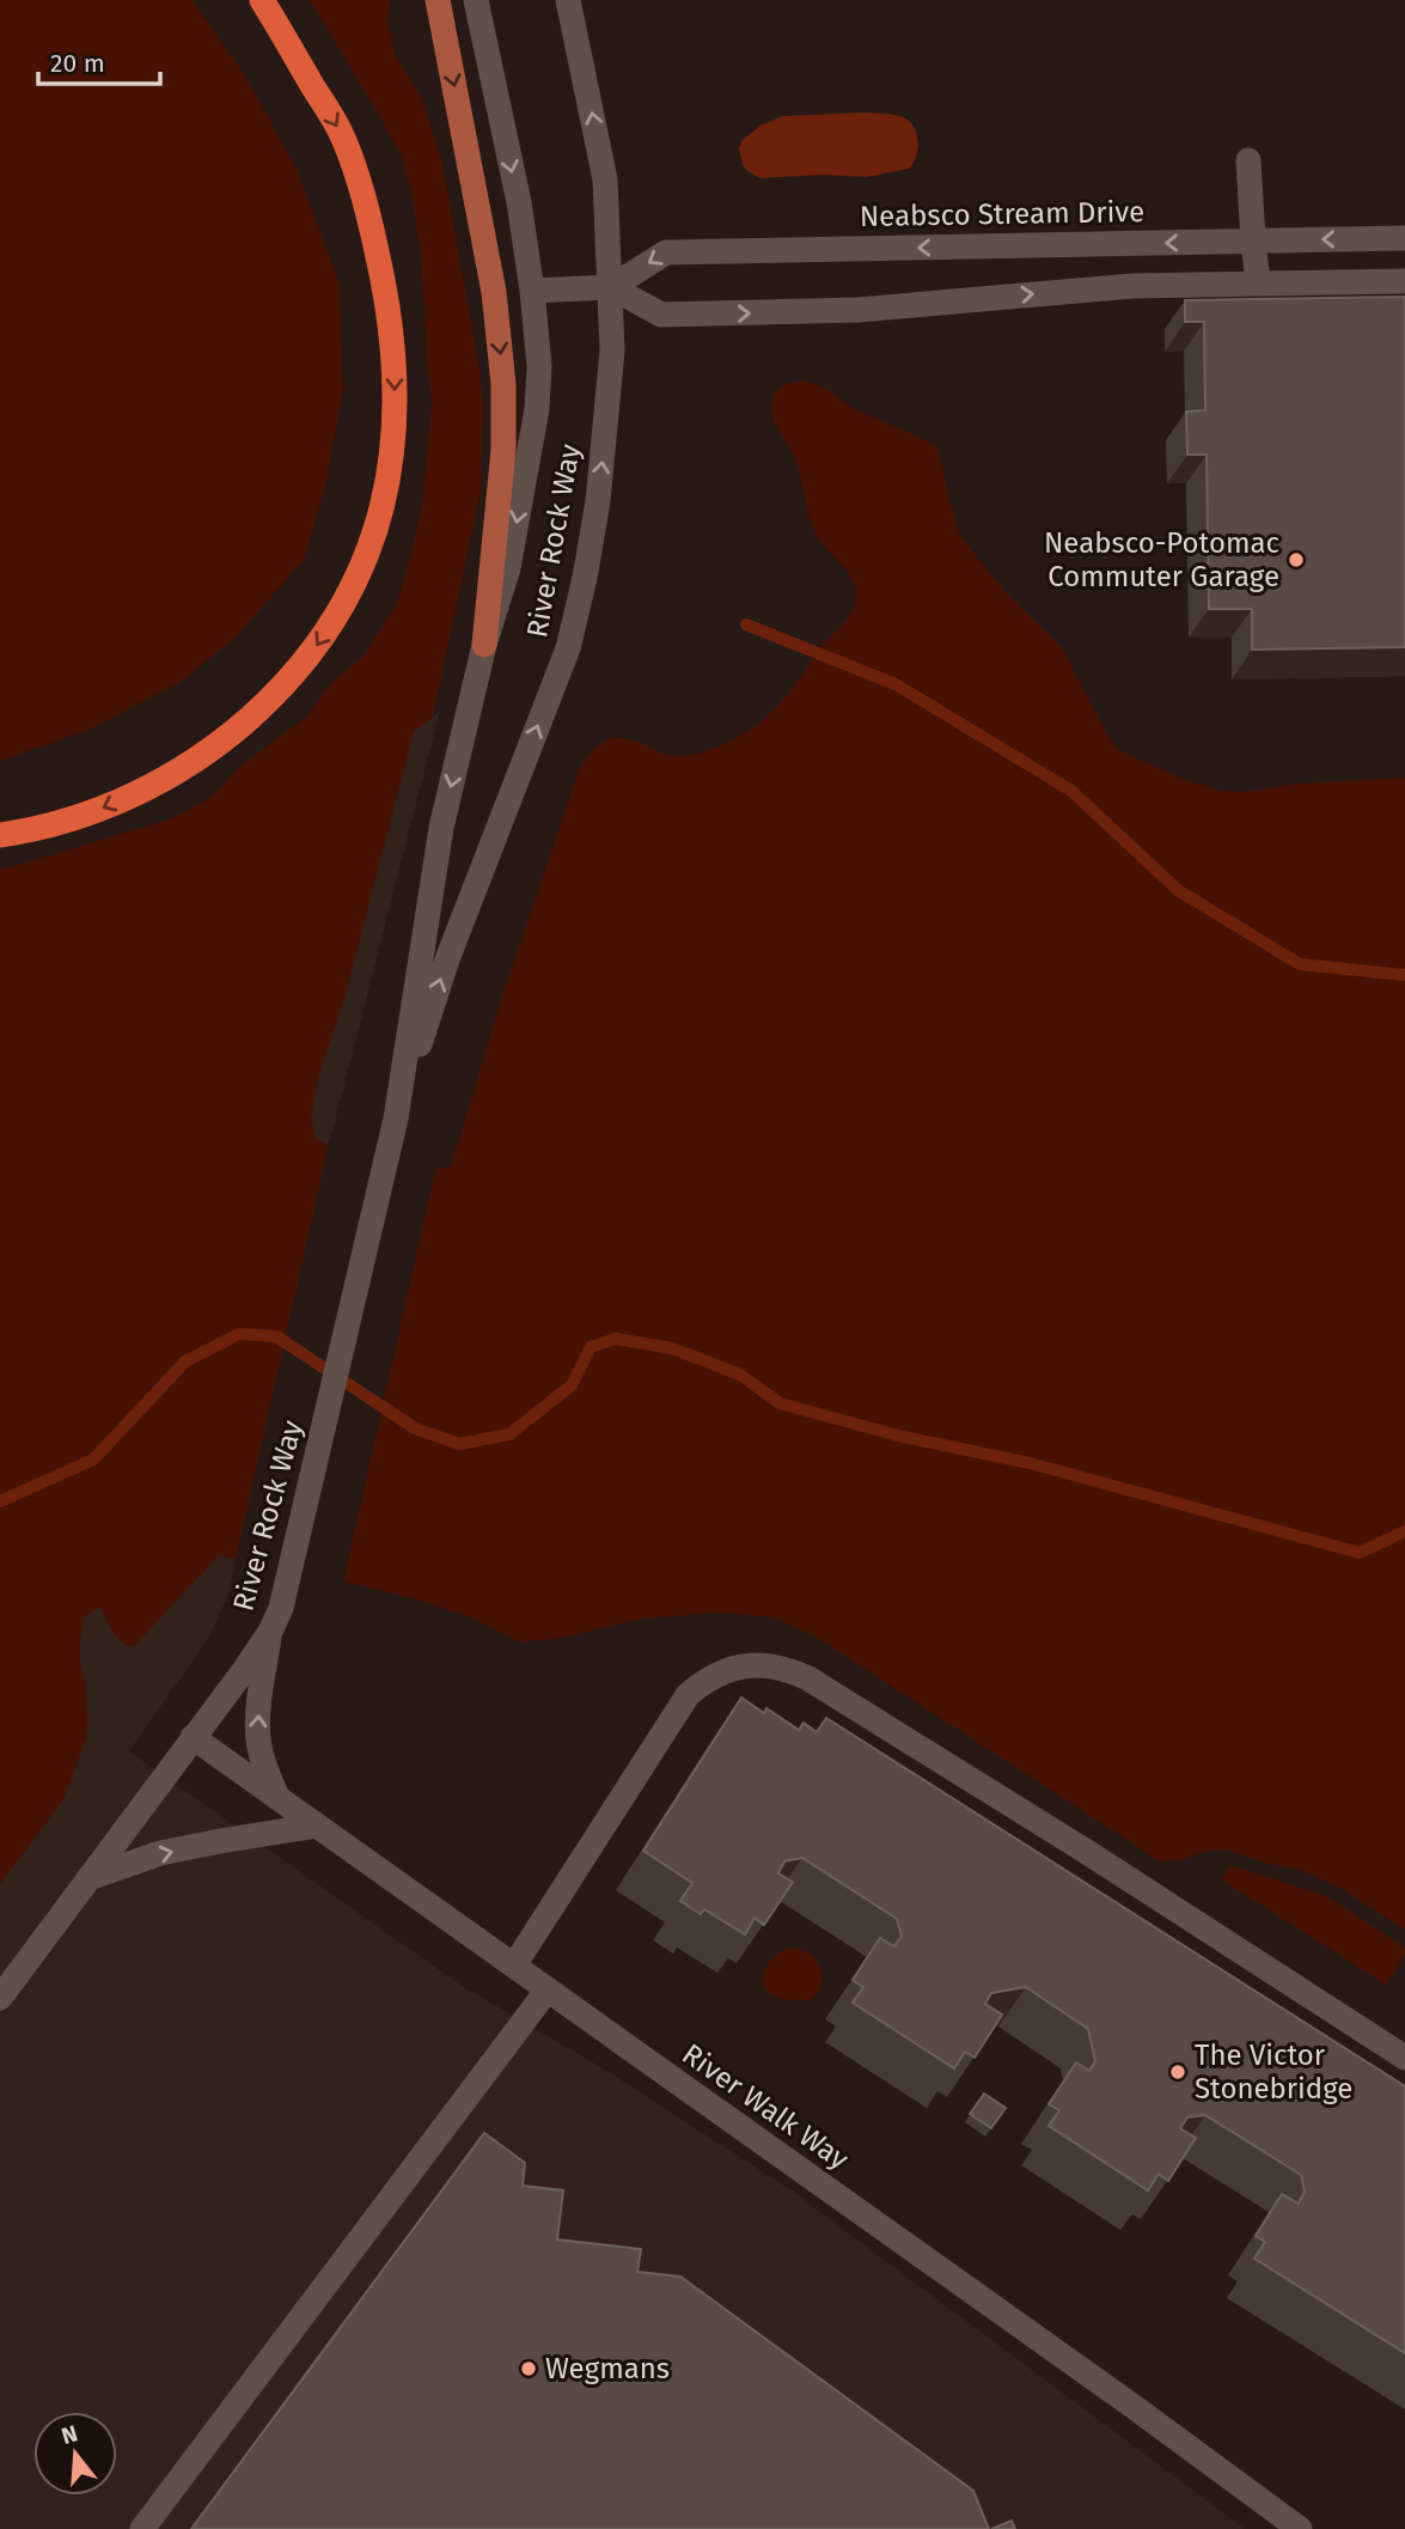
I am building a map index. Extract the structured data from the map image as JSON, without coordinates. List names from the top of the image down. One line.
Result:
{"streets":{"street":["Neabsco Stream Drive","River Rock Way","River Walk Way"]},"crossings":[["Neabsco Stream Drive","River Rock Way"],["River Rock Way","River Walk Way"]],"places":["Neabsco-Potomac Commuter Garage","The Victor Stonebridge","Wegmans"],"scale_bar":"20 m","north":"top"}
